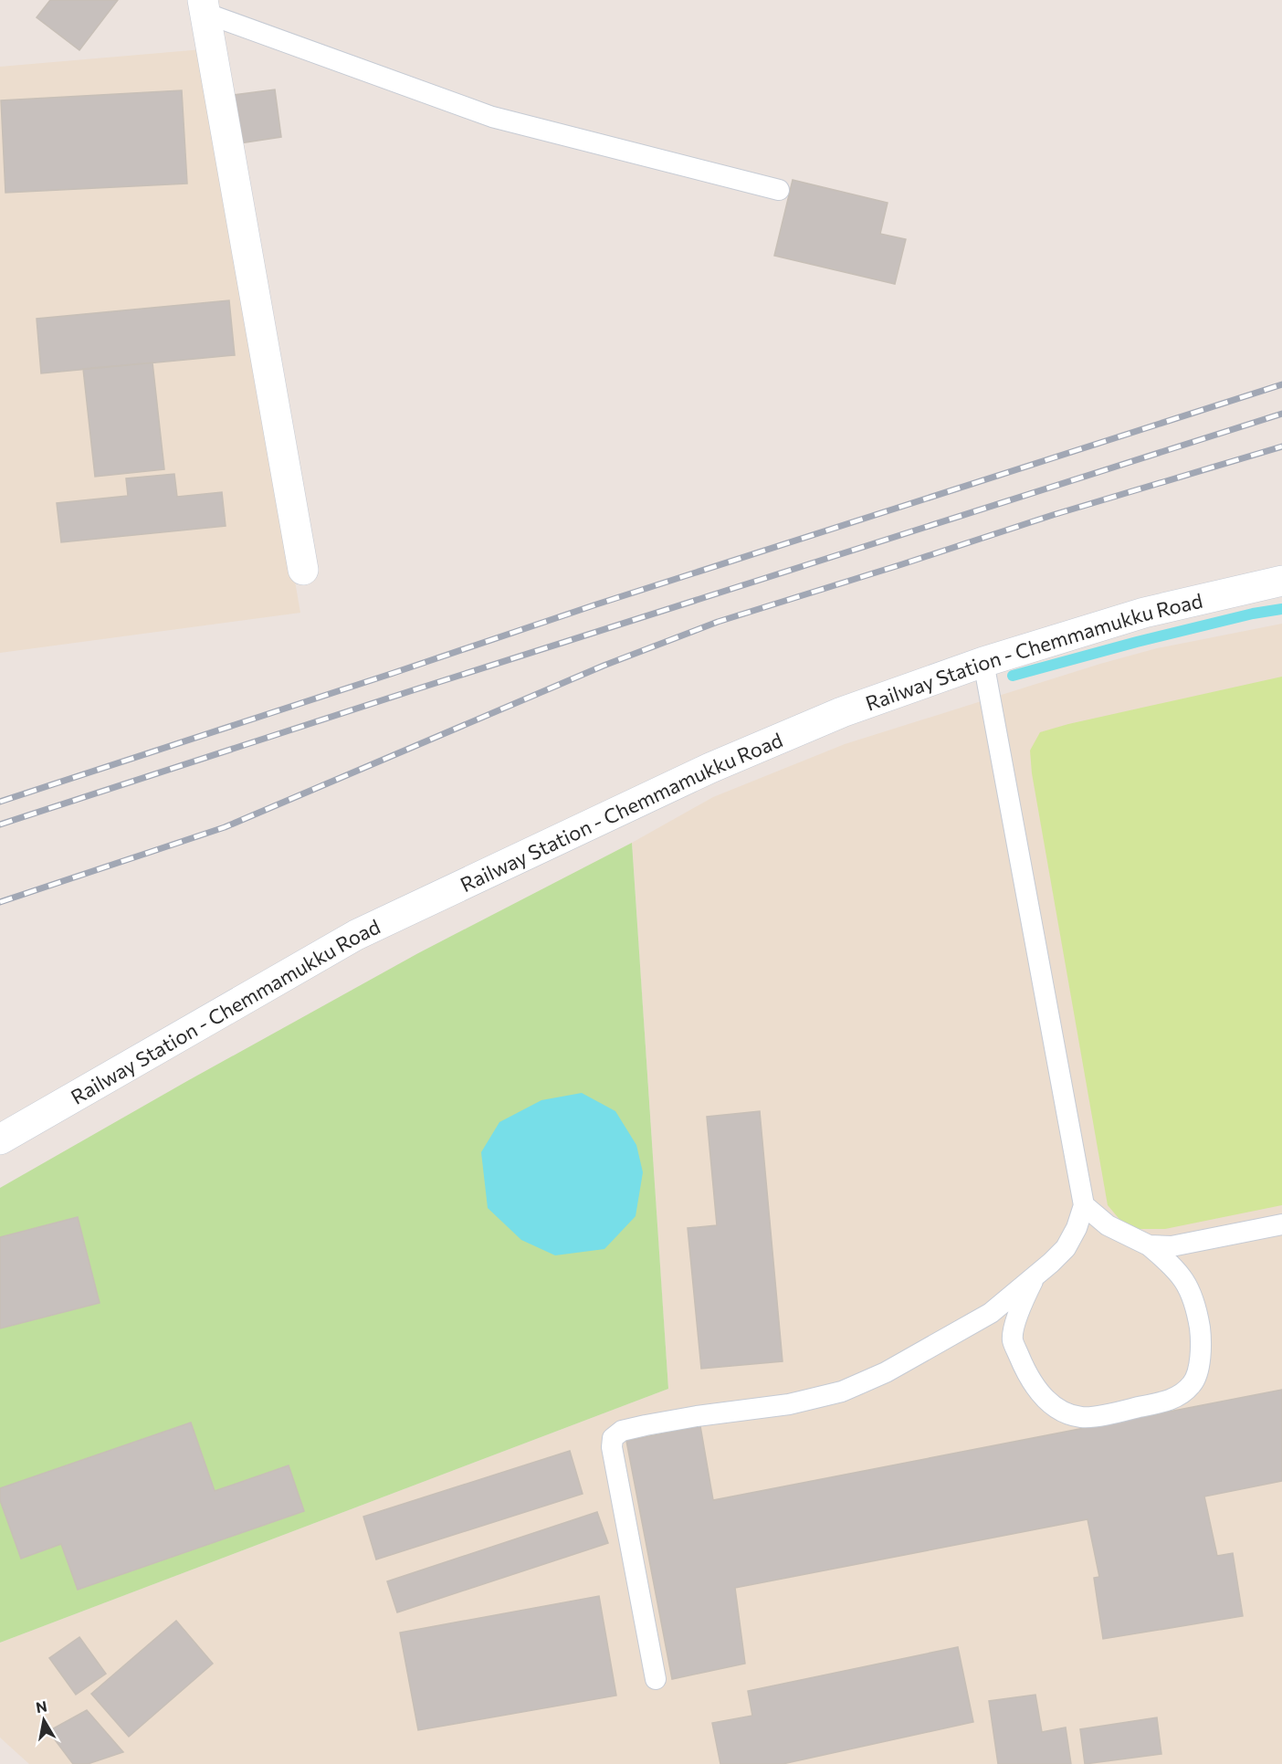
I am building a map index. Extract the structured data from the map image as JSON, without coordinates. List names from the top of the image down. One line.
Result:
{"streets":{"main road":["Railway Station - Chemmamukku Road"]},"north":"top"}
